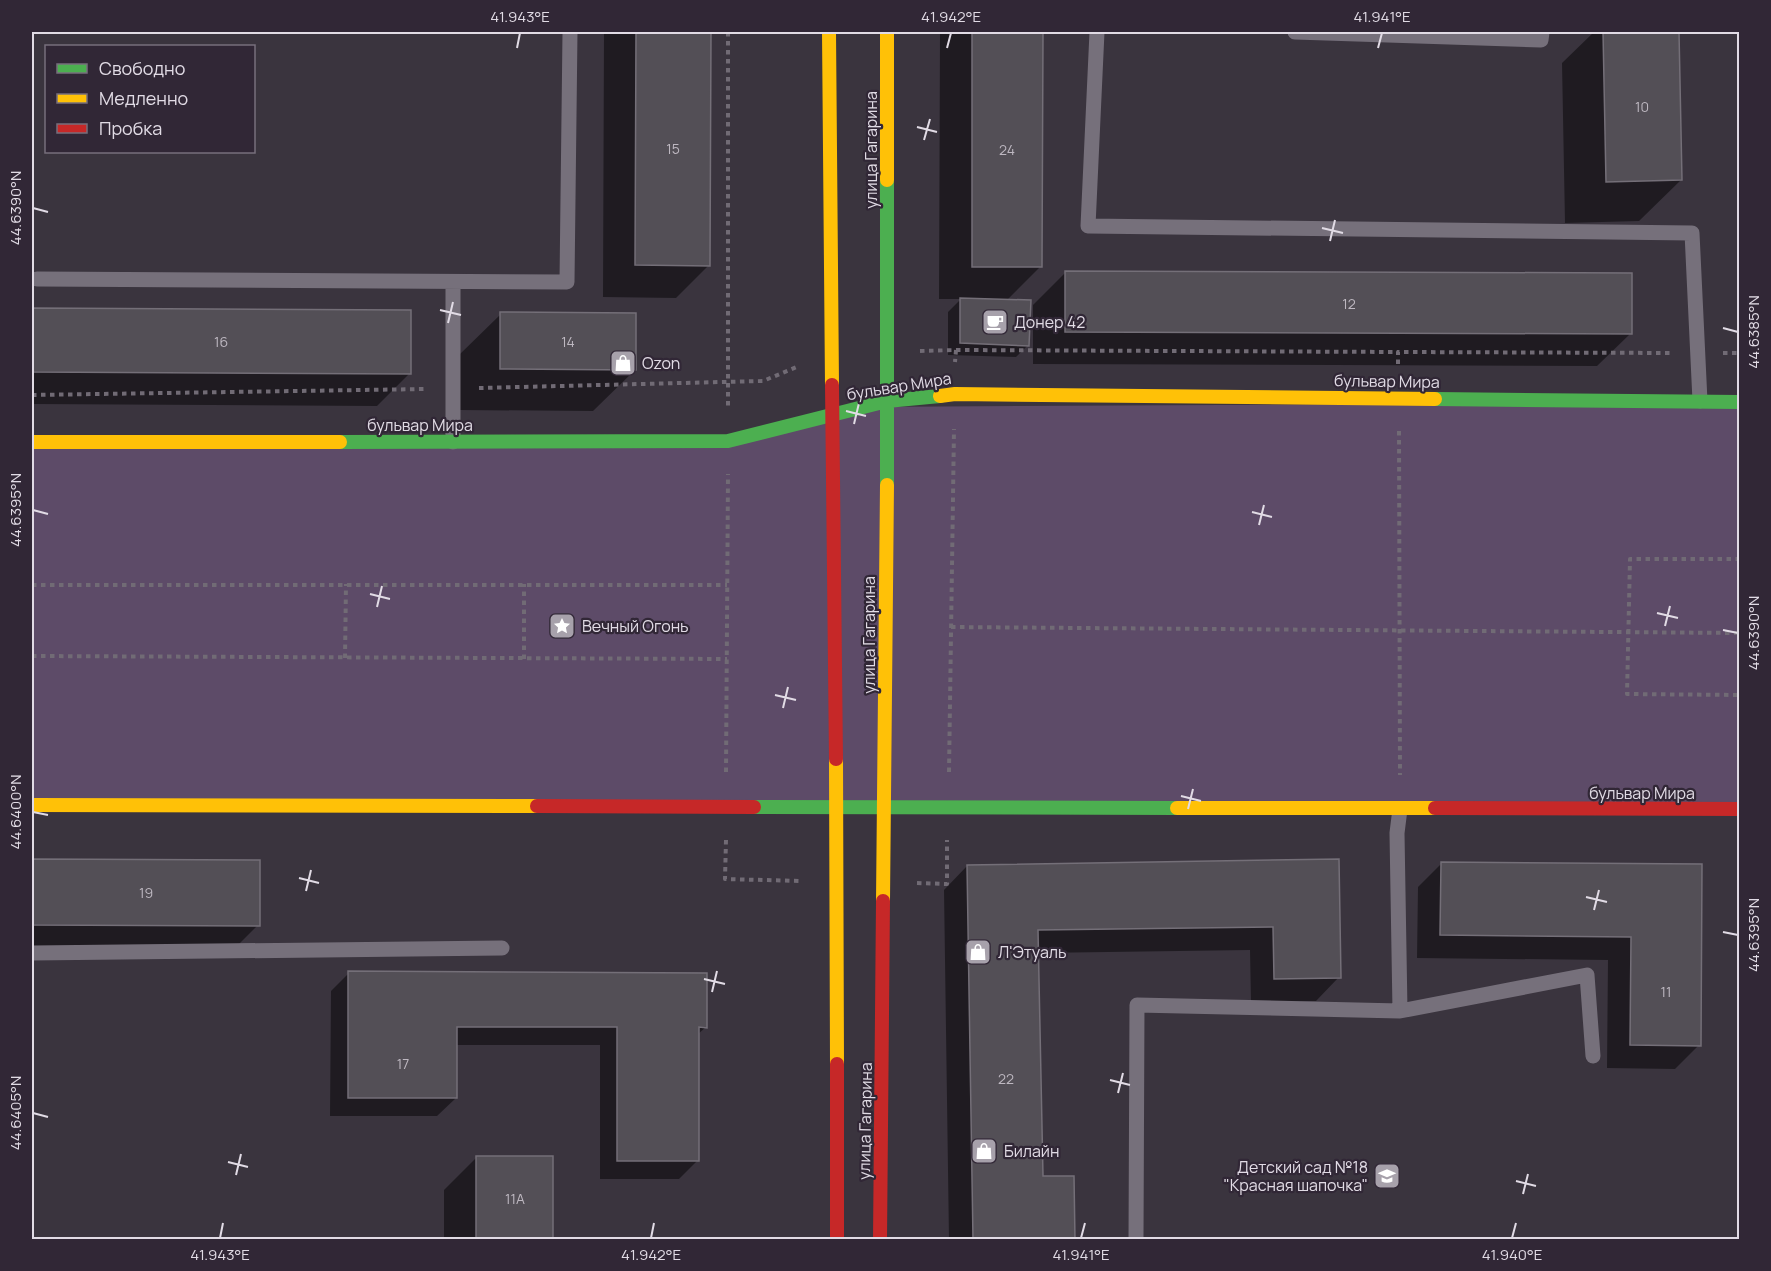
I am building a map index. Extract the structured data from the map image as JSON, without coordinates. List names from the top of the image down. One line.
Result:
{"streets":{"street":["улица Гагарина","бульвар Мира"]},"crossings":[["улица Гагарина","бульвар Мира"]],"places":{"cafe":["Донер 42"],"shop":["Ozon","Л'Этуаль","Билайн"],"place":["Вечный Огонь"],"school or university":["Детский сад №18 \"Красная шапочка\""]},"house_numbers":["10","15","24","12","16","14","19","11","17","22","11А"],"legend":["Свободно","Медленно","Пробка"],"coordinates":["41.943°E","41.942°E","41.941°E","44.6390°N","44.6385°N","44.6395°N","44.6400°N","44.6405°N","41.940°E"]}
